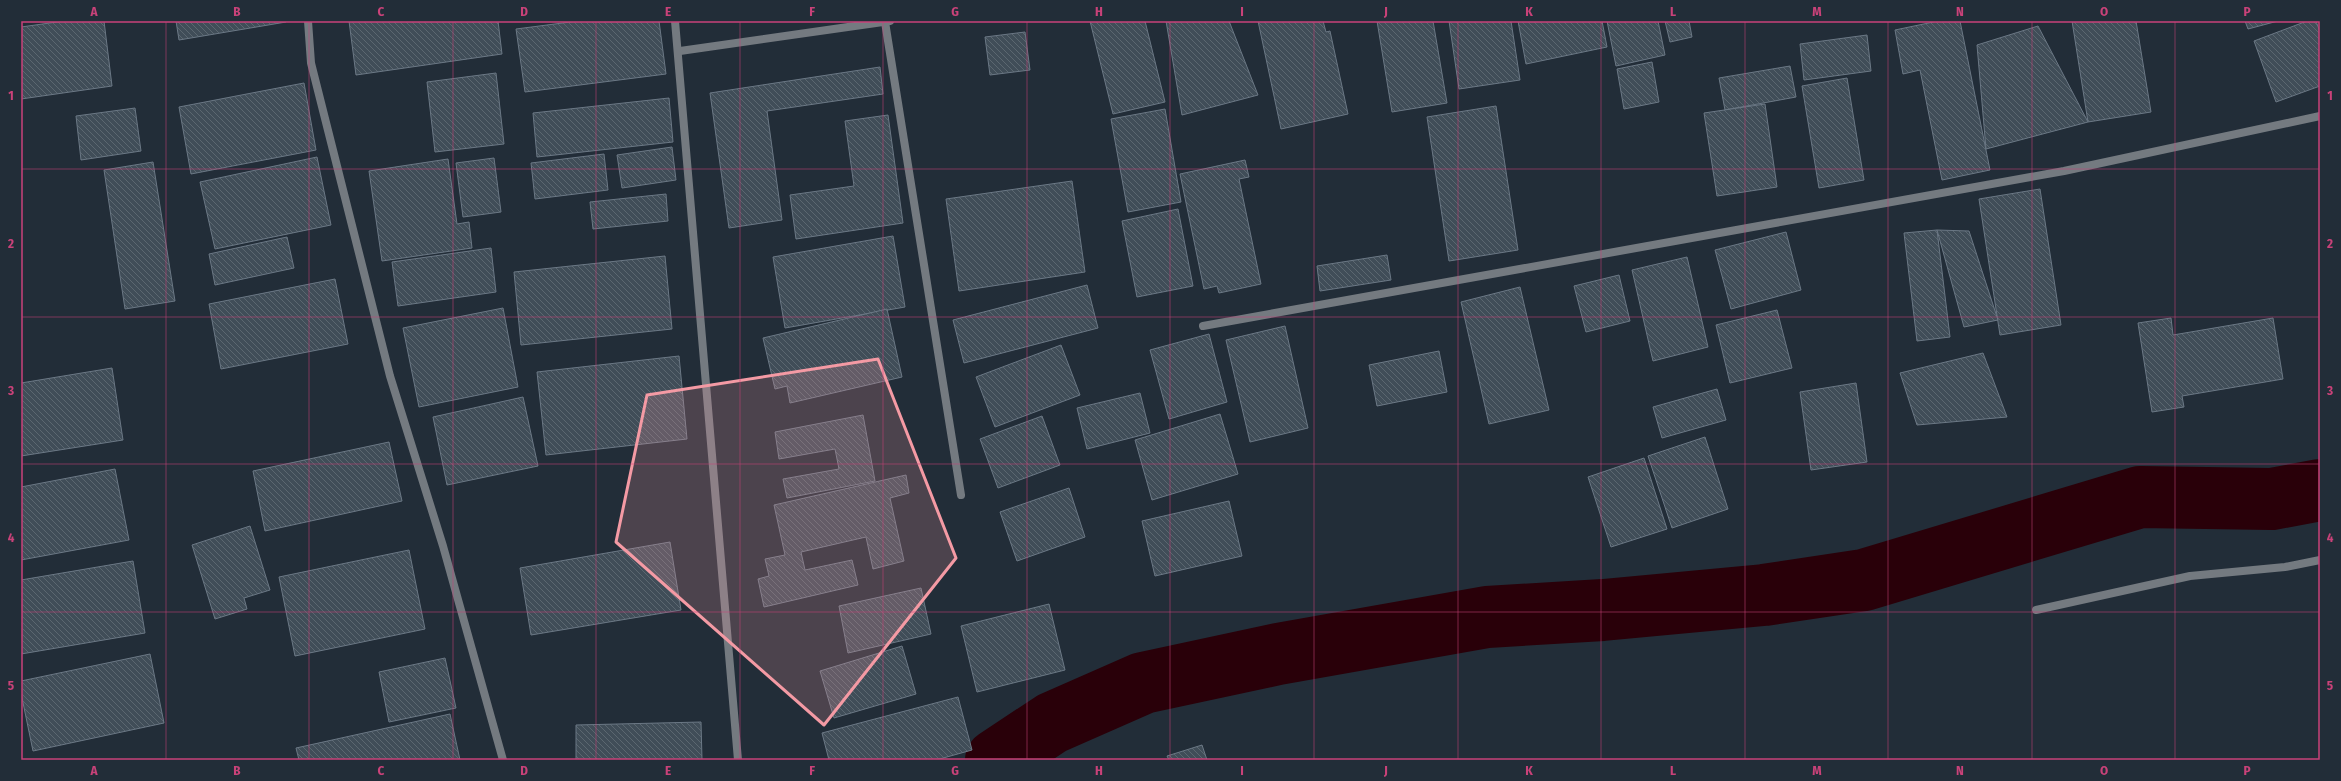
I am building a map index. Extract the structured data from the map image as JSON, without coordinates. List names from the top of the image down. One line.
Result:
{"grid":{"columns":["A","B","C","D","E","F","G","H","I","J","K","L","M","N","O","P"],"rows":["1","2","3","4","5"]}}
